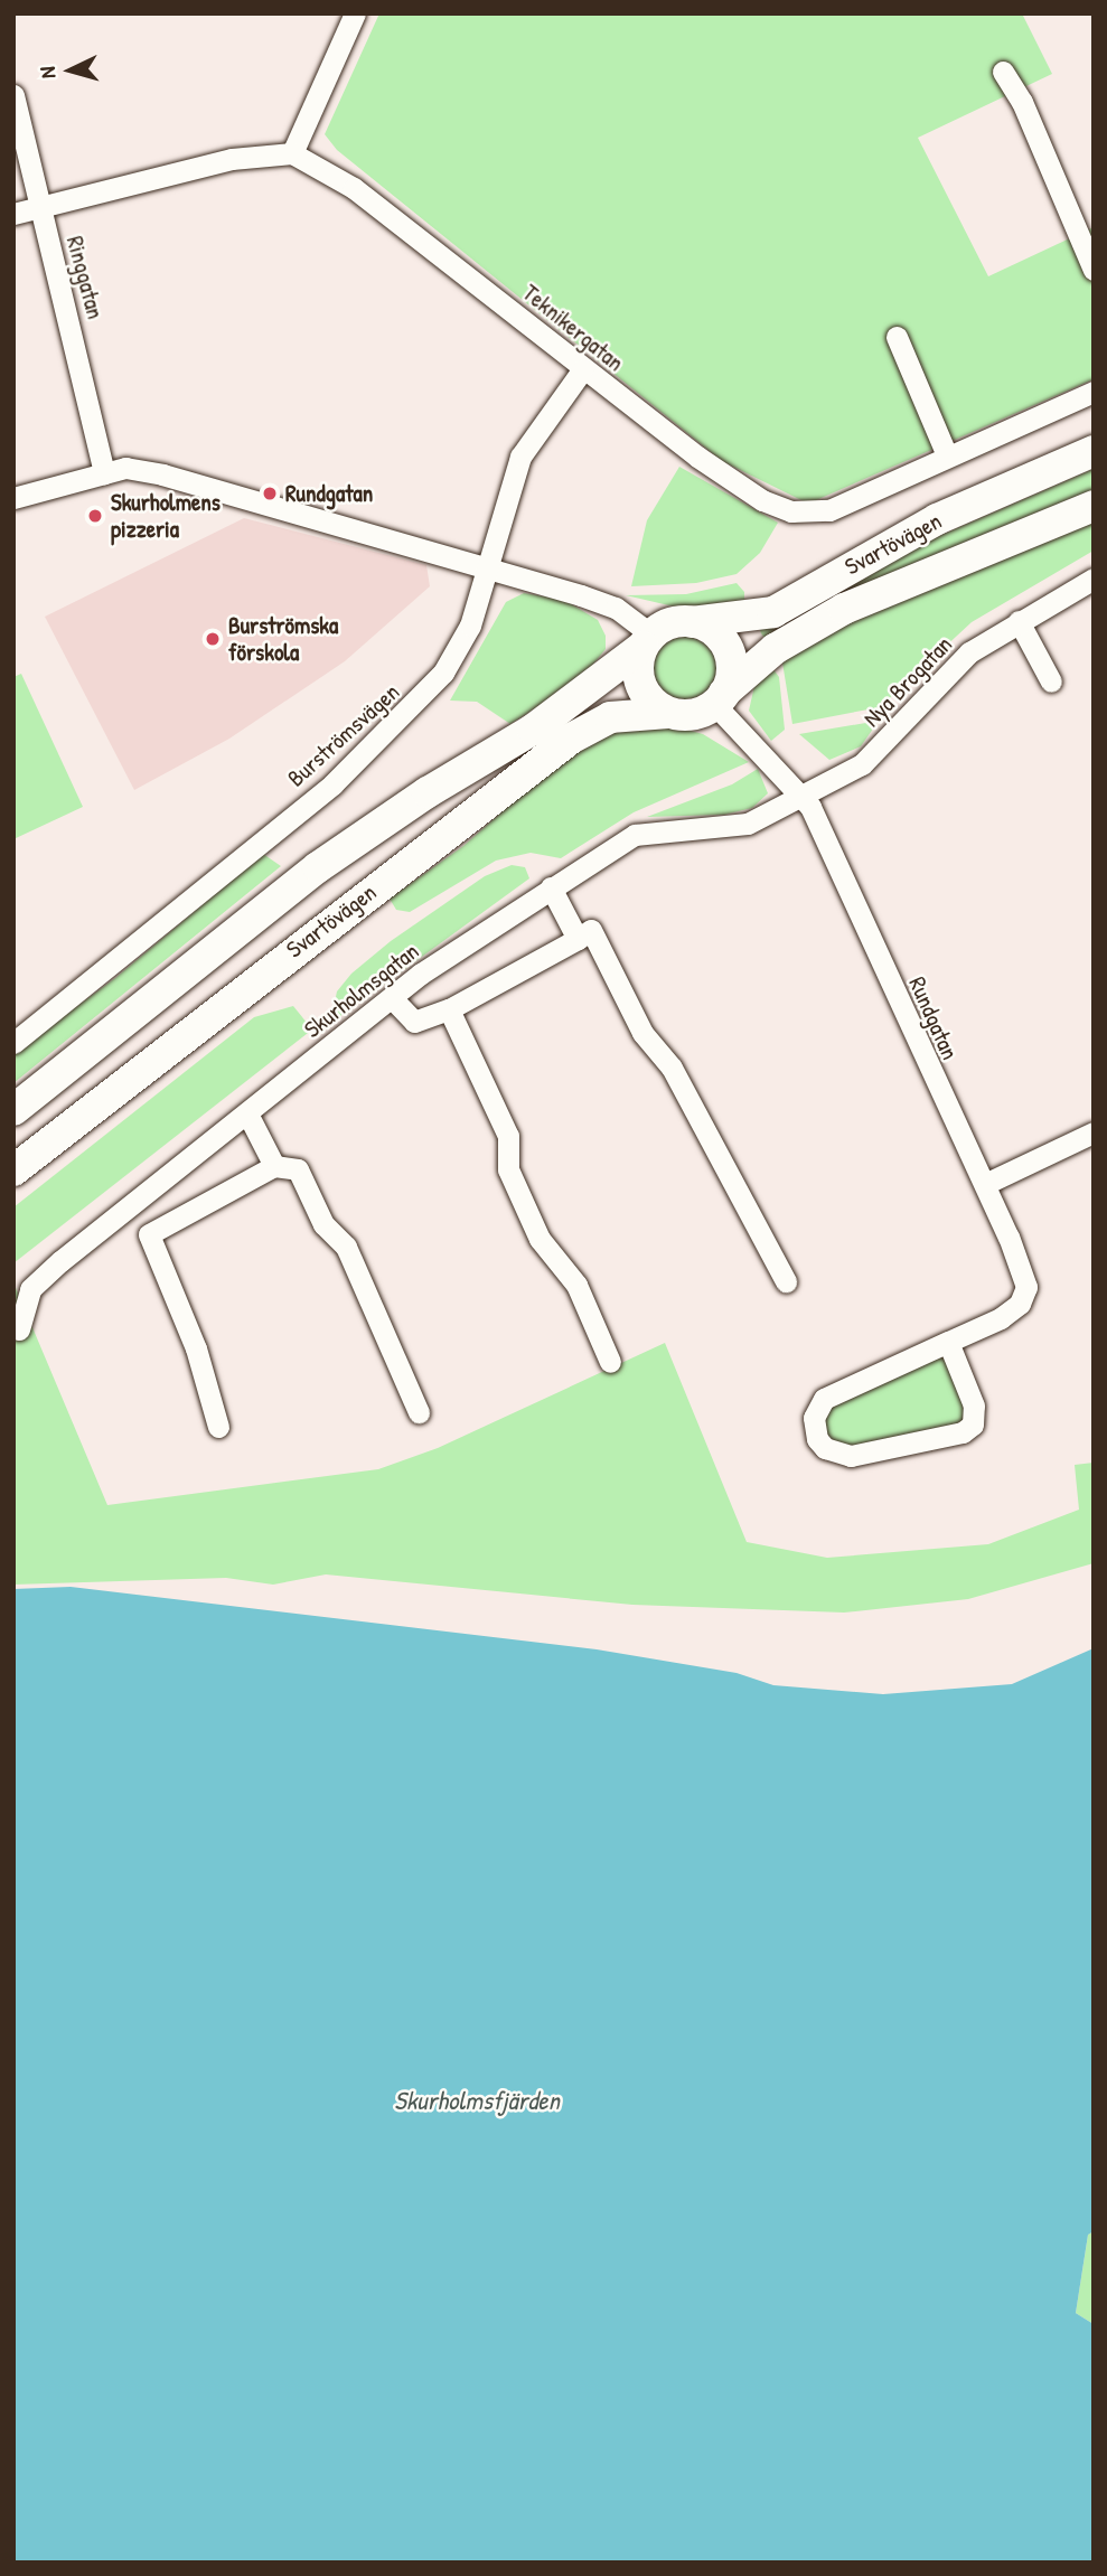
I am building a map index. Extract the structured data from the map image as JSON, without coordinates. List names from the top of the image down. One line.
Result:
{"streets":{"main road":["Svartövägen"],"street":["Ringgatan","Teknikergatan","Nya Brogatan","Burströmsvägen","Skurholmsgatan","Rundgatan"]},"crossings":[["Teknikergatan","Burströmsvägen"],["Svartövägen","Rundgatan"],["Nya Brogatan","Skurholmsgatan"],["Nya Brogatan","Rundgatan"],["Skurholmsgatan","Rundgatan"]],"water":["Skurholmsfjärden"],"places":["Rundgatan","Skurholmens pizzeria","Burströmska förskola"],"north":"left"}
